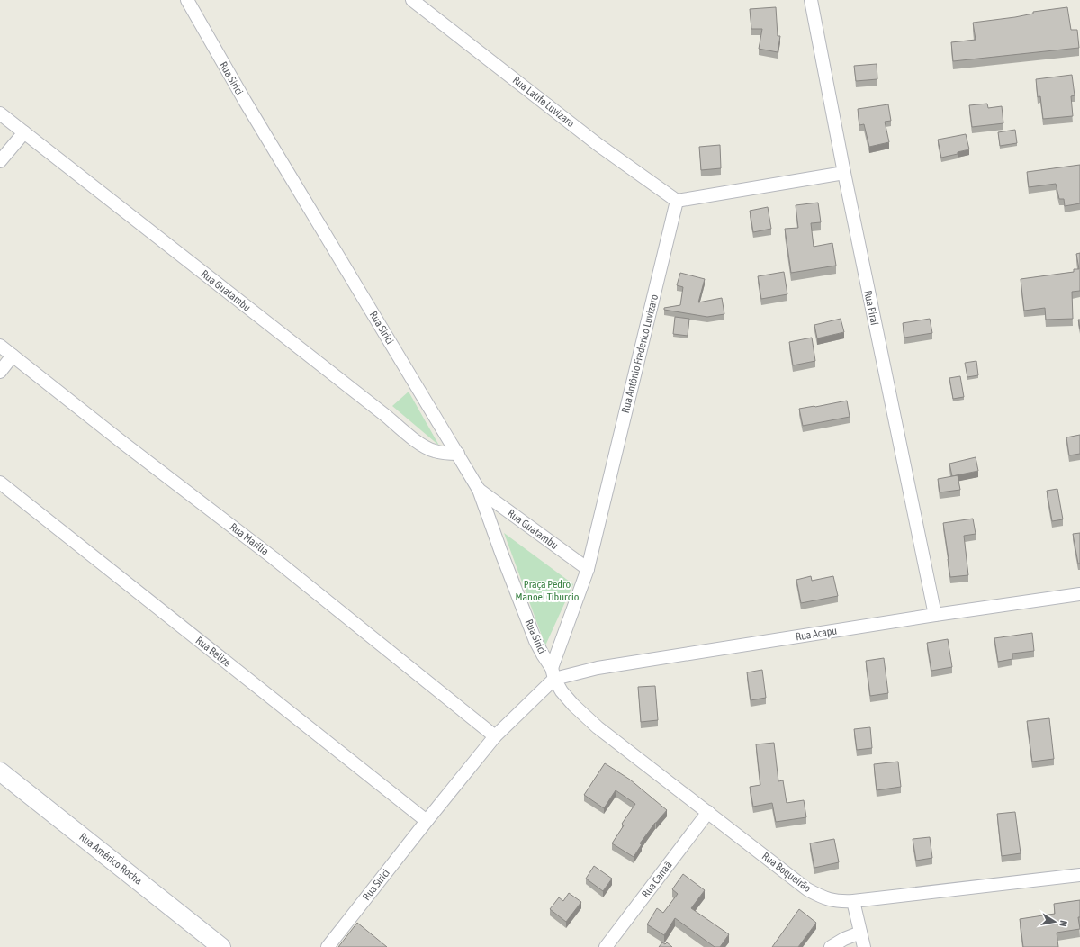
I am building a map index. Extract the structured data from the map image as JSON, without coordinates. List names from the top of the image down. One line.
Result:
{"streets":{"street":["Rua Sirici","Rua Latife Luvizaro","Rua Guatambu","Rua Piraí","Rua Antônio Frederico Luvizaro","Rua Marília","Rua Acapu","Rua Belize","Rua Américo Rocha","Rua Boqueirão","Rua Canaã"]},"crossings":[["Rua Sirici","Rua Guatambu"],["Rua Sirici","Rua Antônio Frederico Luvizaro"],["Rua Sirici","Rua Marília"],["Rua Sirici","Rua Acapu"],["Rua Sirici","Rua Belize"],["Rua Sirici","Rua Boqueirão"],["Rua Latife Luvizaro","Rua Antônio Frederico Luvizaro"],["Rua Guatambu","Rua Antônio Frederico Luvizaro"],["Rua Piraí","Rua Acapu"],["Rua Antônio Frederico Luvizaro","Rua Acapu"],["Rua Antônio Frederico Luvizaro","Rua Boqueirão"],["Rua Acapu","Rua Boqueirão"],["Rua Boqueirão","Rua Canaã"]],"parks":["Praça Pedro Manoel Tiburcio"],"north":"right"}
